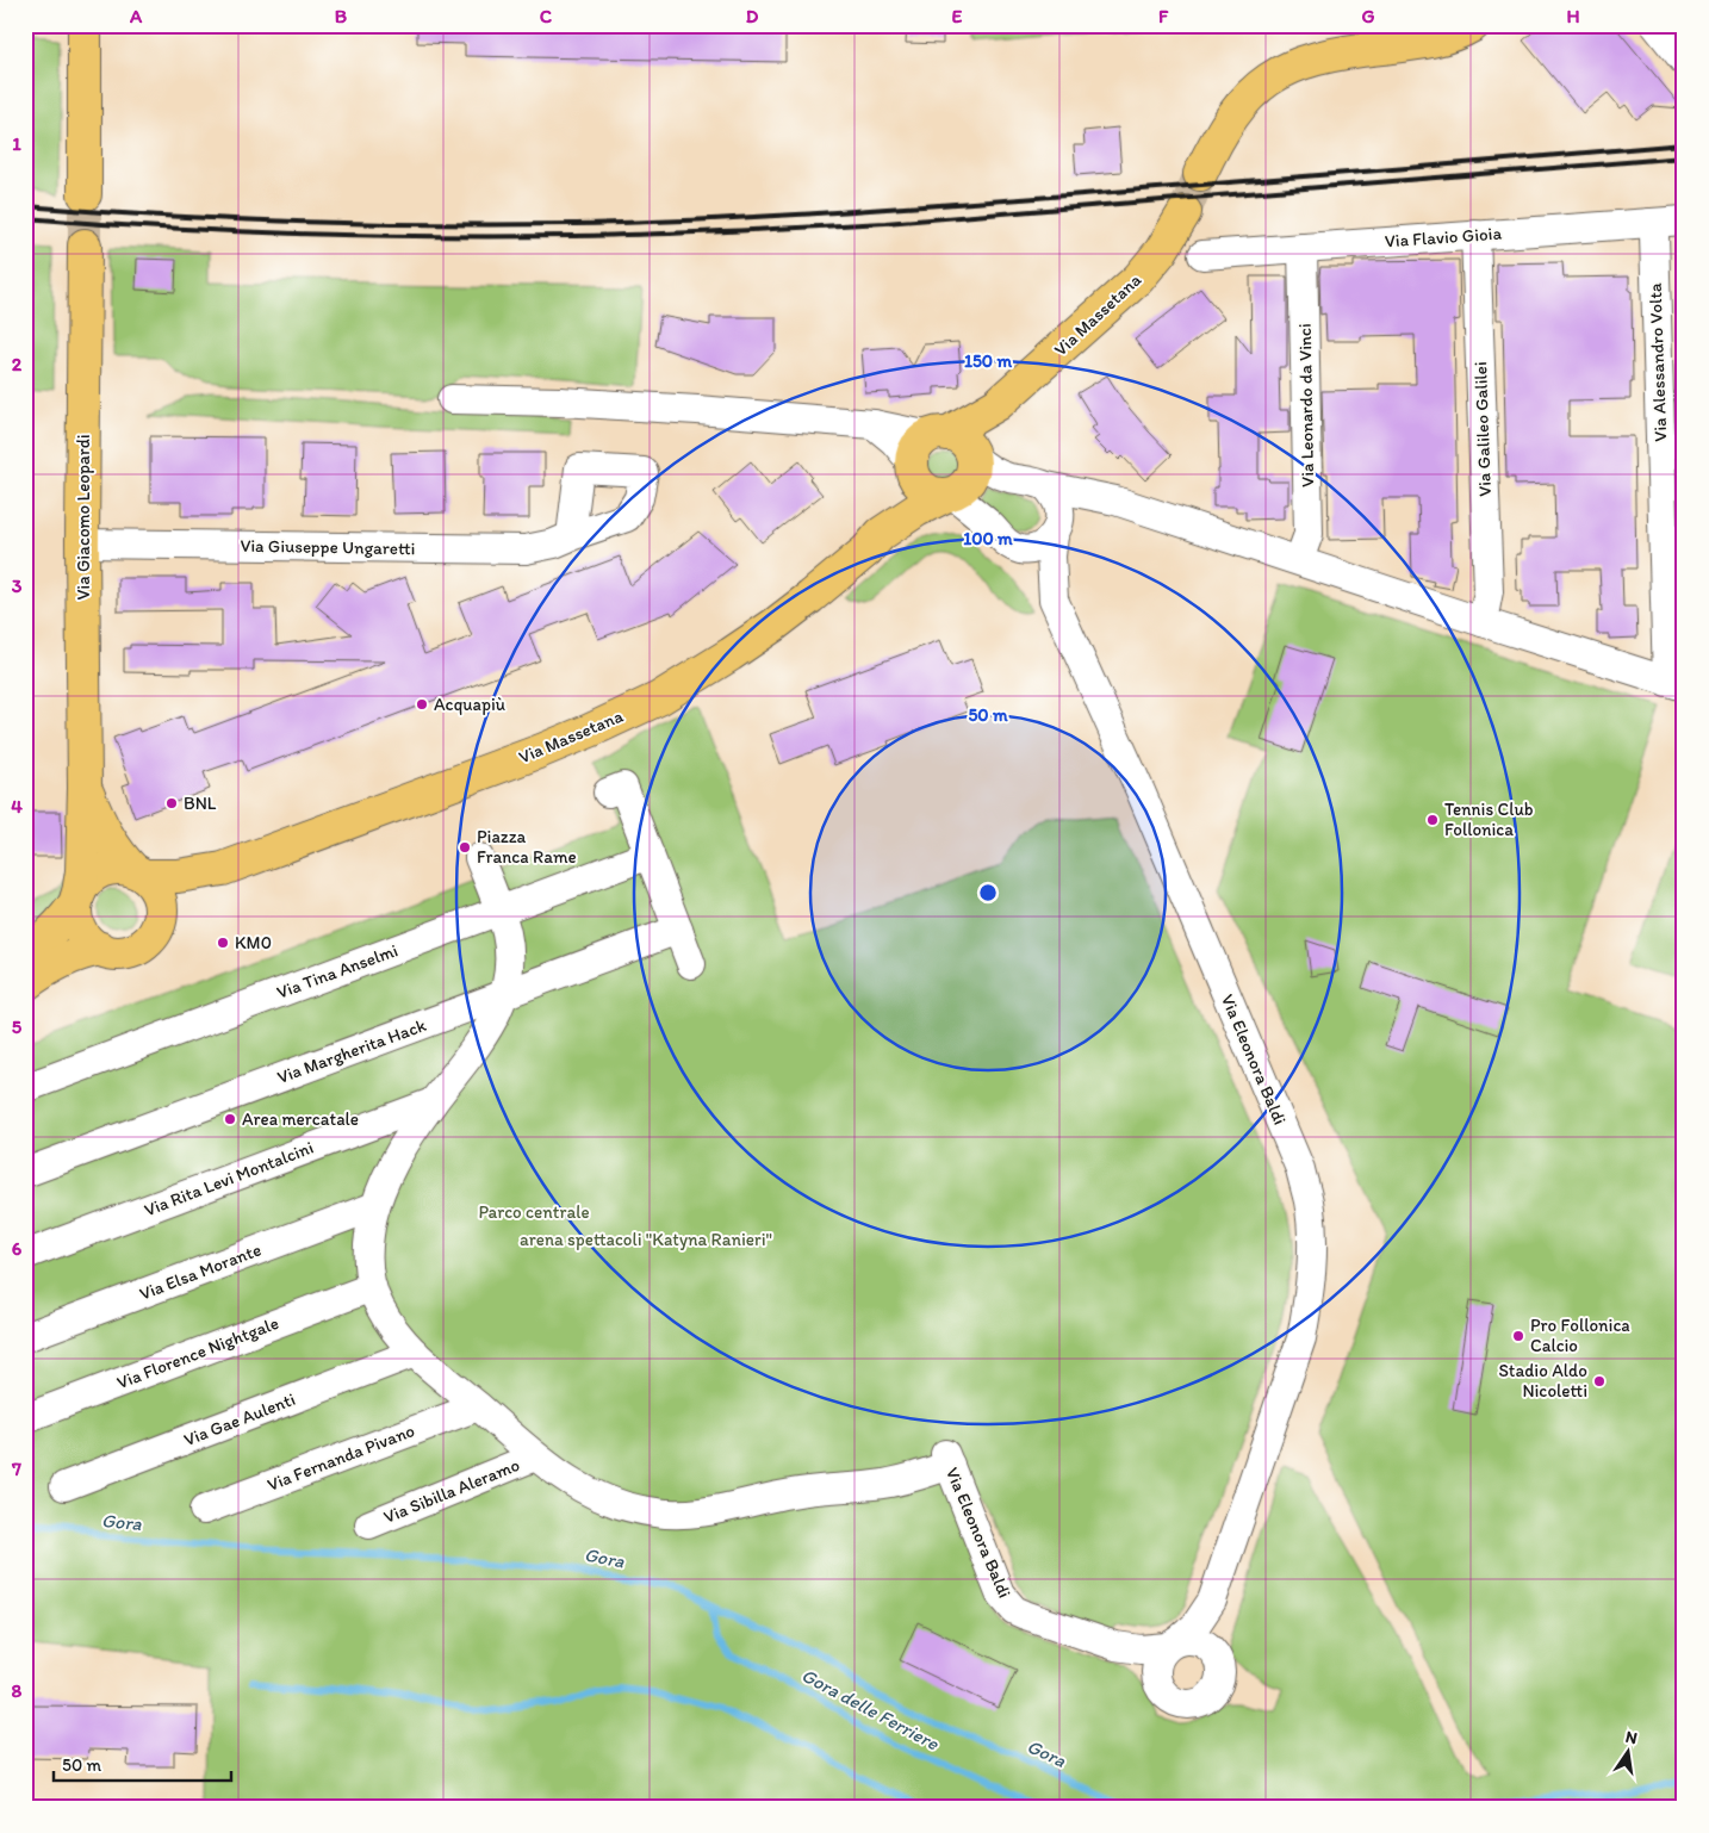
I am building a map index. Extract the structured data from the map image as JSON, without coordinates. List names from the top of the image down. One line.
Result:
{"streets":{"main road":["Via Massetana","Via Giacomo Leopardi"],"street":["Via Flavio Gioia","Via Alessandro Volta","Via Leonardo da Vinci","Via Galileo Galilei","Via Giuseppe Ungaretti","Via Tina Anselmi","Via Margherita Hack","Via Eleonora Baldi","Via Rita Levi Montalcini","Via Elsa Morante","Via Florence Nightgale","Via Gae Aulenti","Via Fernanda Pivano","Via Sibilla Aleramo"]},"crossings":[["Via Flavio Gioia","Via Alessandro Volta"],["Via Flavio Gioia","Via Leonardo da Vinci"],["Via Flavio Gioia","Via Galileo Galilei"],["Via Massetana","Via Giacomo Leopardi"],["Via Giacomo Leopardi","Via Giuseppe Ungaretti"],["Via Eleonora Baldi","Via Sibilla Aleramo"]],"water":["Gora","Gora delle Ferriere"],"parks":["Parco centrale","arena spettacoli \"Katyna Ranieri\""],"places":["Acquapiù","BNL","Tennis Club Follonica","Piazza Franca Rame","KM0","Area mercatale","Pro Follonica Calcio","Stadio Aldo Nicoletti"],"scale_bar":"50 m","north":"top","grid":{"columns":["A","B","C","D","E","F","G","H"],"rows":["1","2","3","4","5","6","7","8"]},"rings":["150 m","100 m","50 m"]}
